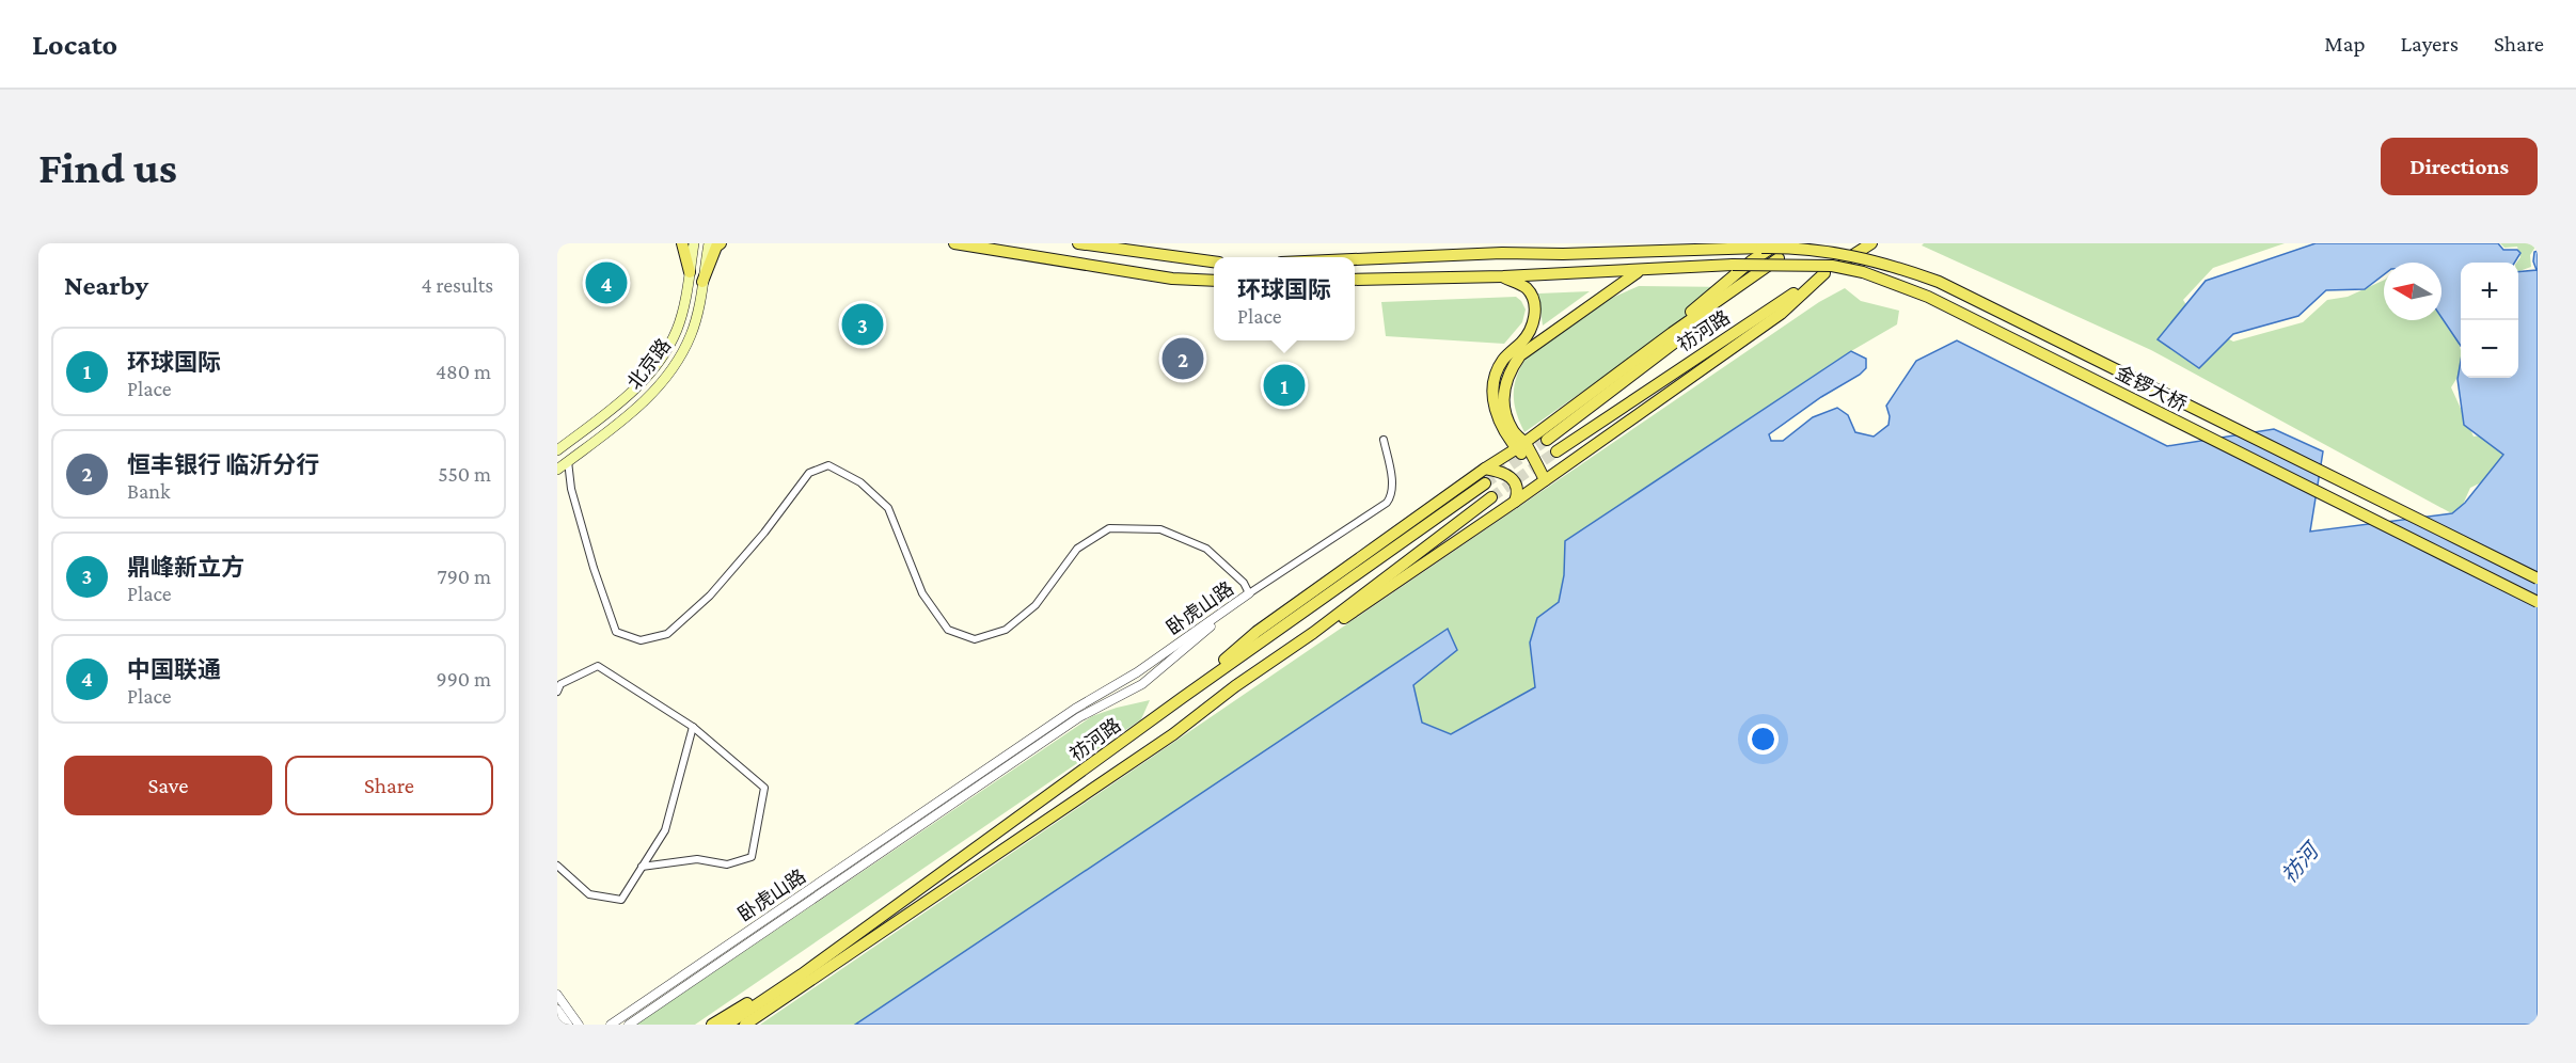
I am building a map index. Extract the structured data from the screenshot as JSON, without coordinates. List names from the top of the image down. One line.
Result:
{"streets":{"main road":["祊河路","北京路","金锣大桥"],"street":["卧虎山路"]},"crossings":[["祊河路","金锣大桥"]],"water":["祊河"],"north":"left","page":{"header":"Locato","nav":["Map","Layers","Share"],"buttons":["Directions",["Save","Share"]],"title":"Find us","heading":["Nearby","4 results"],"popup":["环球国际","Place"],"pins":["4","3","2","1"],"map_buttons":["+","−"],"list":[{"mark":"1","name":"环球国际","note":"Place","value":"480 m"},{"mark":"2","name":"恒丰银行 临沂分行","note":"Bank","value":"550 m"},{"mark":"3","name":"鼎峰新立方","note":"Place","value":"790 m"},{"mark":"4","name":"中国联通","note":"Place","value":"990 m"}]}}
